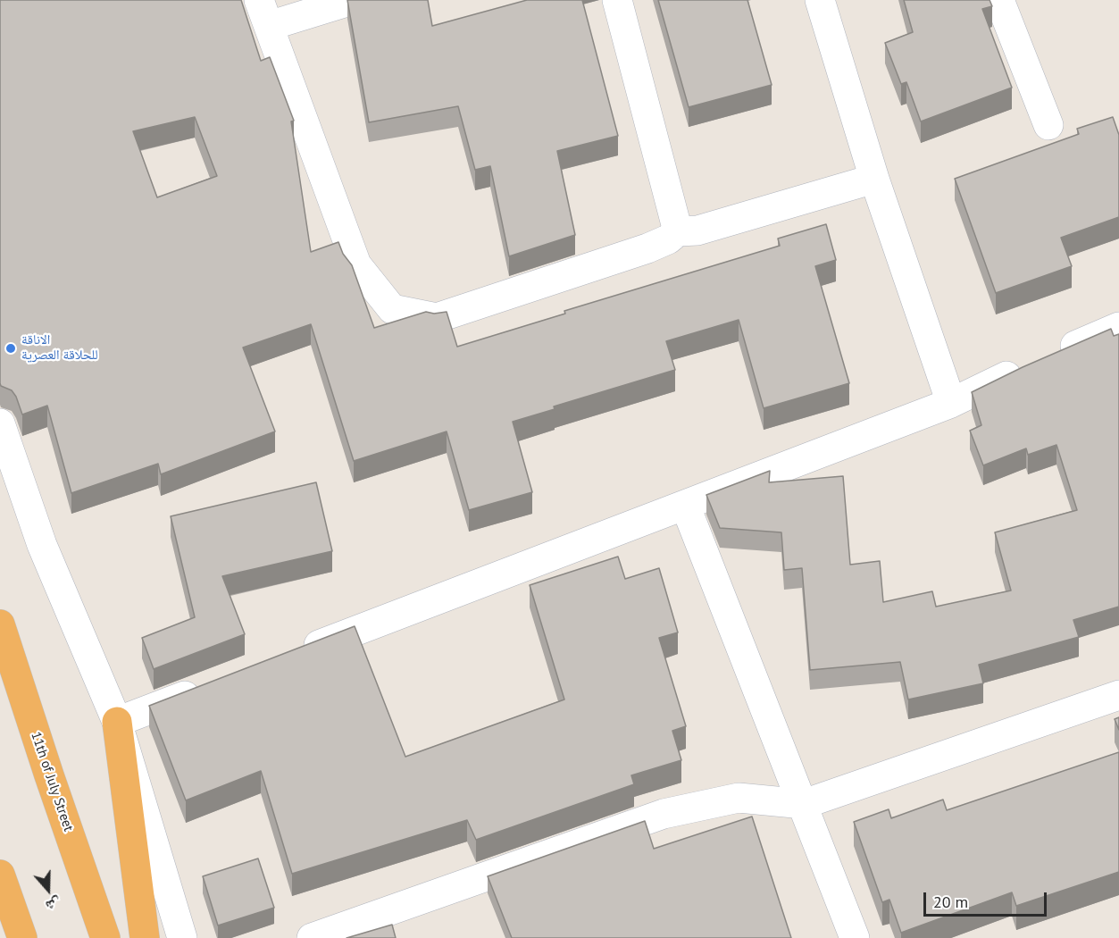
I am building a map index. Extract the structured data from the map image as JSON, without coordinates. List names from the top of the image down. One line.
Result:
{"streets":{"highway":["11th of July Street"]},"places":["الاناقة للحلاقة العصرية"],"scale_bar":"20 m","north":"bottom"}
